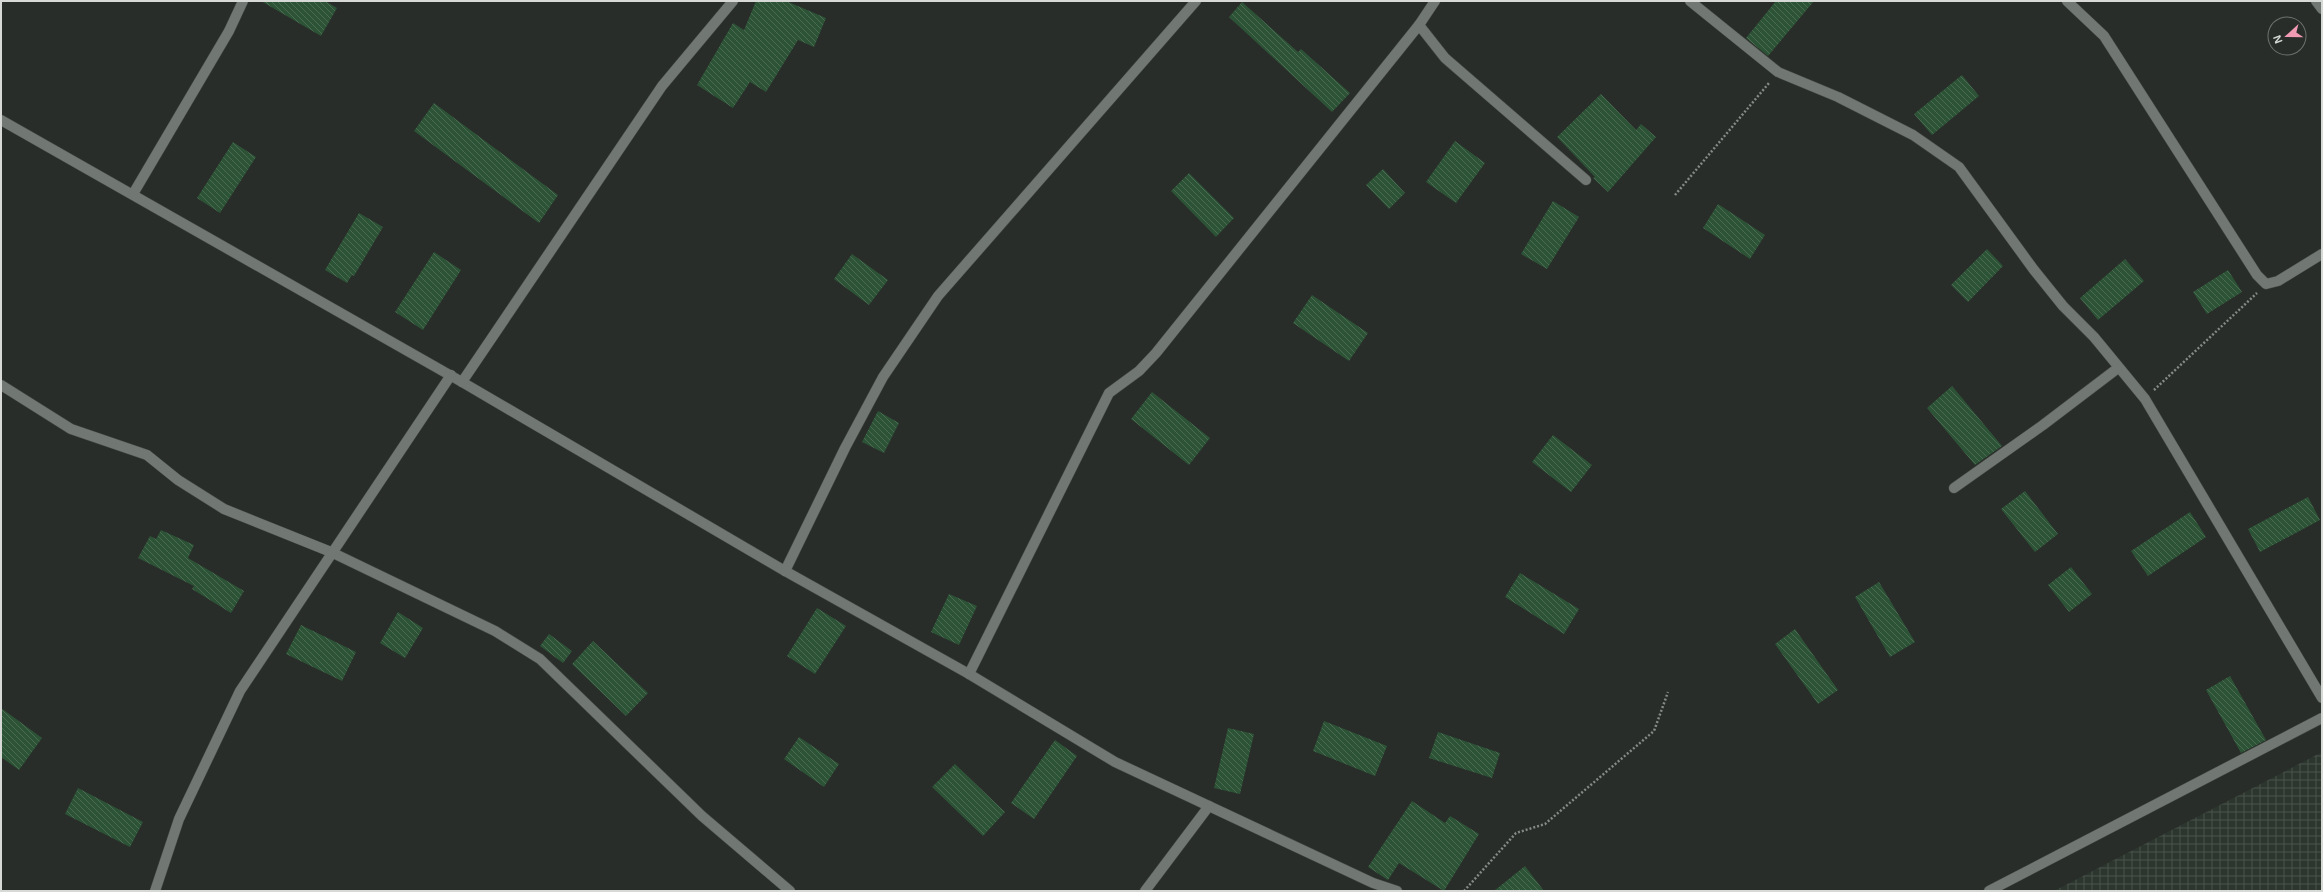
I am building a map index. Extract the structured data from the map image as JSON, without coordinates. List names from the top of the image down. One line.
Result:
{"north":"left"}
